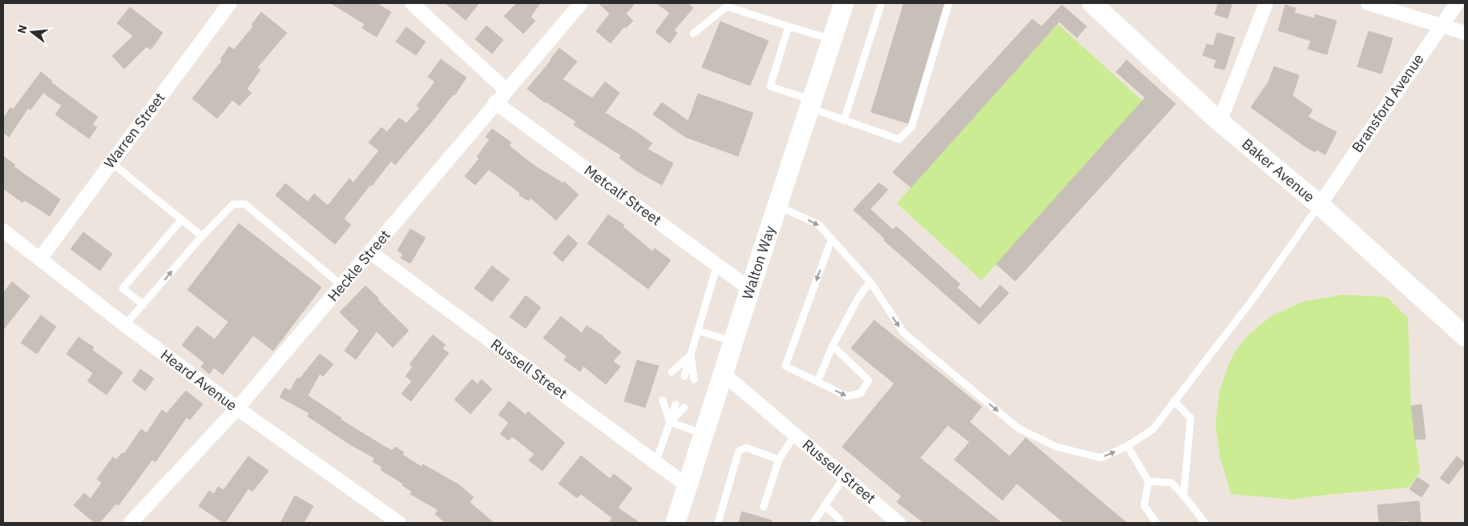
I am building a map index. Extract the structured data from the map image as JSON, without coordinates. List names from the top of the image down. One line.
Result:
{"streets":{"main road":["Baker Avenue","Walton Way"],"street":["Bransford Avenue","Warren Street","Metcalf Street","Heckle Street","Russell Street","Heard Avenue"]},"crossings":[["Bransford Avenue","Baker Avenue"],["Warren Street","Heard Avenue"],["Metcalf Street","Walton Way"],["Metcalf Street","Heckle Street"],["Walton Way","Russell Street"],["Heckle Street","Russell Street"],["Heckle Street","Heard Avenue"]],"north":"left"}
